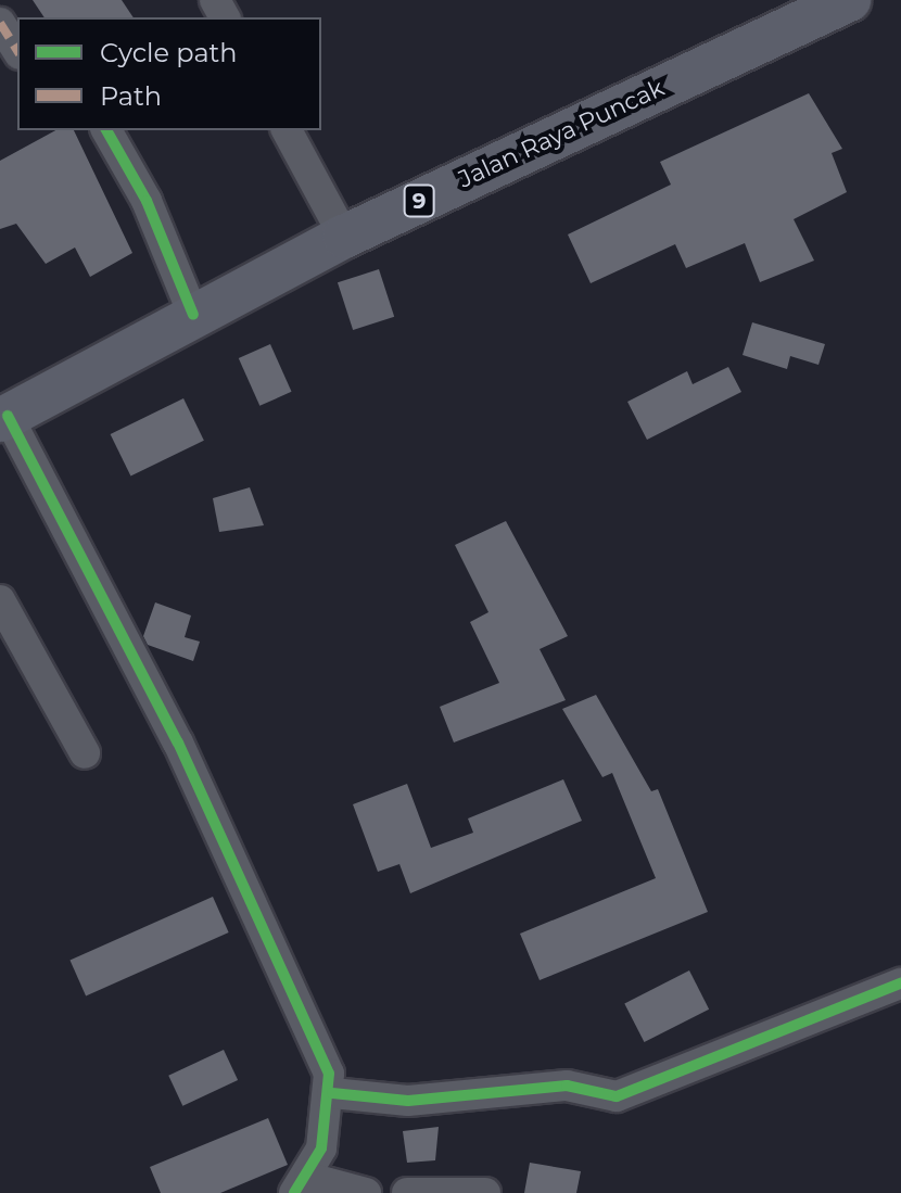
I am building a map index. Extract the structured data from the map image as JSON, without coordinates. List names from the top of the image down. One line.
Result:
{"streets":{"highway":["Jalan Raya Puncak","9"]},"legend":["Cycle path","Path"]}
